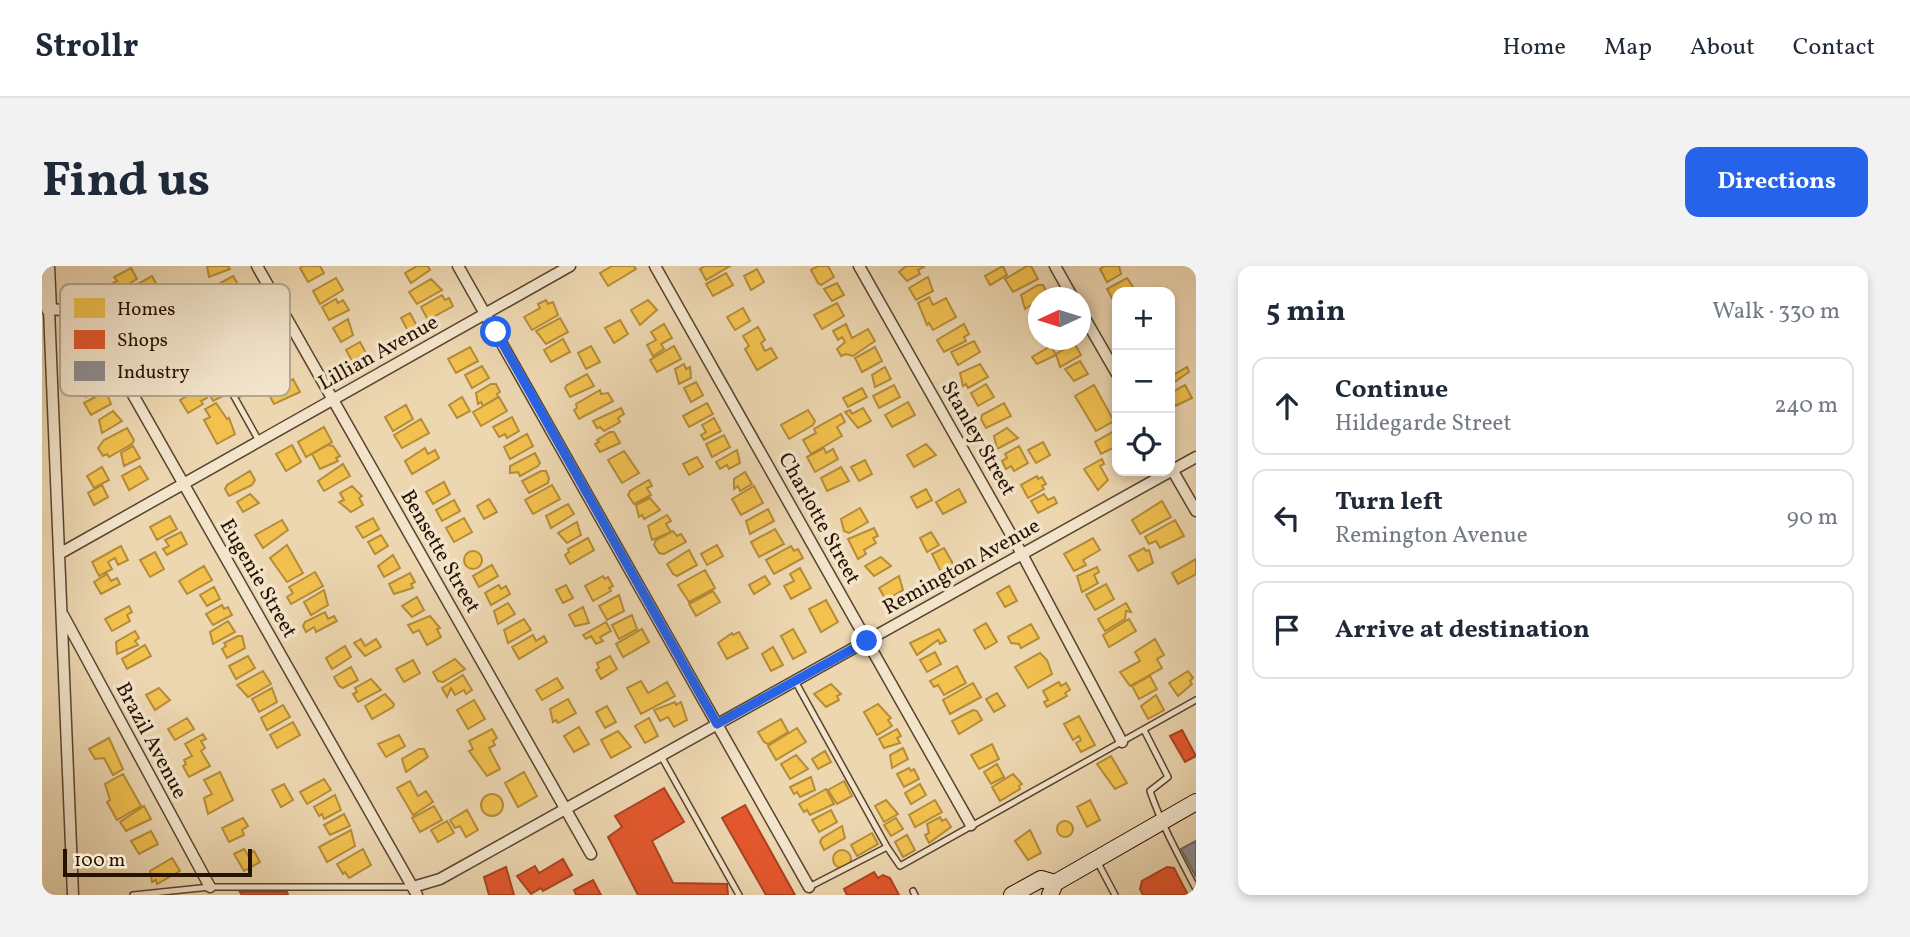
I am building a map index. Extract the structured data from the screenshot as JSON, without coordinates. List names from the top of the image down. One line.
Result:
{"streets":{"street":["Lillian Avenue","Stanley Street","Charlotte Street","Bensette Street","Remington Avenue","Eugenie Street","Brazil Avenue"]},"crossings":[["Lillian Avenue","Bensette Street"],["Lillian Avenue","Eugenie Street"],["Stanley Street","Remington Avenue"],["Charlotte Street","Remington Avenue"],["Bensette Street","Remington Avenue"],["Remington Avenue","Eugenie Street"]],"legend":["Homes","Shops","Industry"],"scale_bar":"100 m","north":"left","page":{"header":"Strollr","nav":["Home","Map","About","Contact"],"buttons":"Directions","title":"Find us","heading":["5 min","Walk · 330 m"],"map_buttons":["+","−"],"list":[["Continue","Hildegarde Street","240 m"],["Turn left","Remington Avenue","90 m"],"Arrive at destination"],"scale":"100 m"}}
